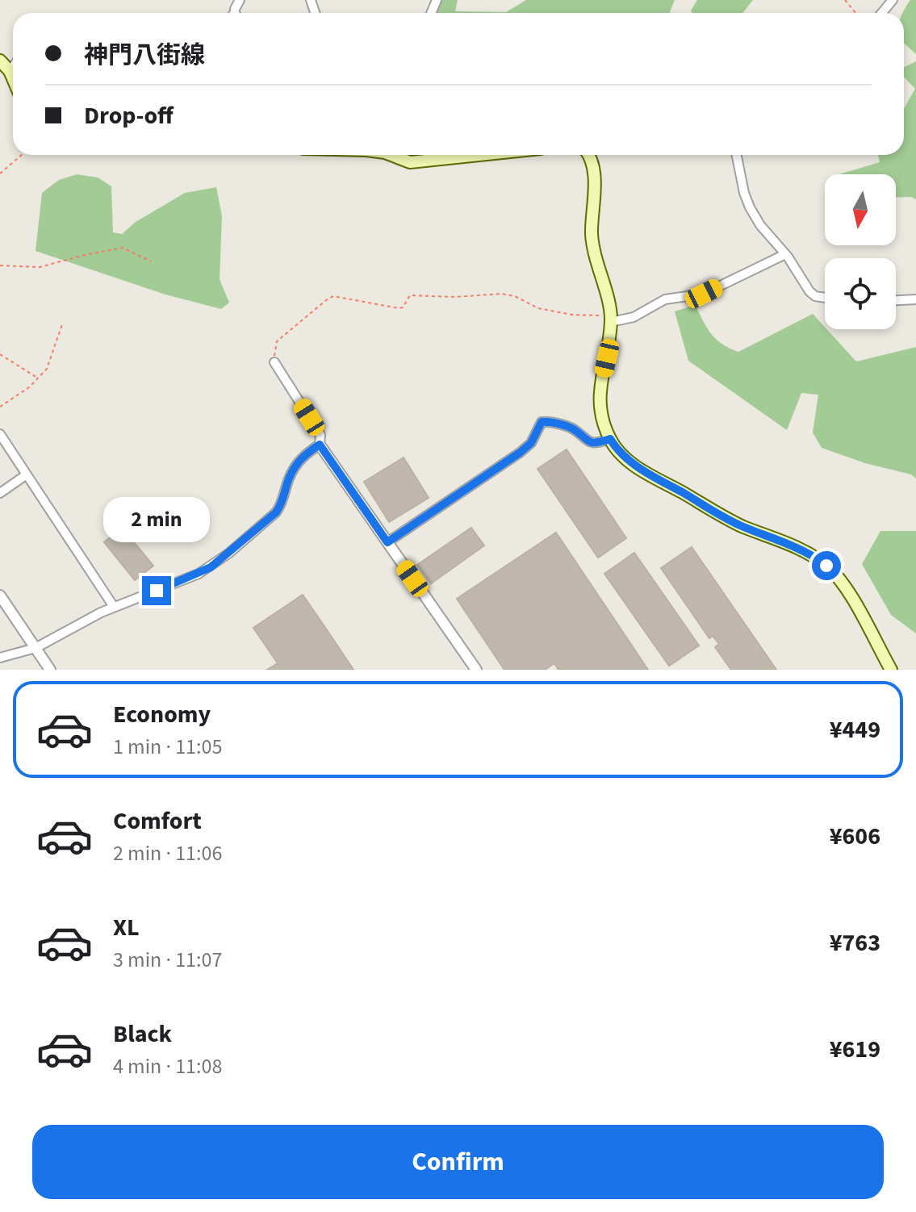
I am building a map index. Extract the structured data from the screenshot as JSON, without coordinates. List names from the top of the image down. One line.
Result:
{"north":"bottom","page":{"banner":["神門八街線","Drop-off"],"bubble":"2 min","list":[{"name":"Economy","note":"1 min · 11:05","value":"¥449"},{"name":"Comfort","note":"2 min · 11:06","value":"¥606"},{"name":"XL","note":"3 min · 11:07","value":"¥763"},{"name":"Black","note":"4 min · 11:08","value":"¥619"}],"buttons":"Confirm"}}
